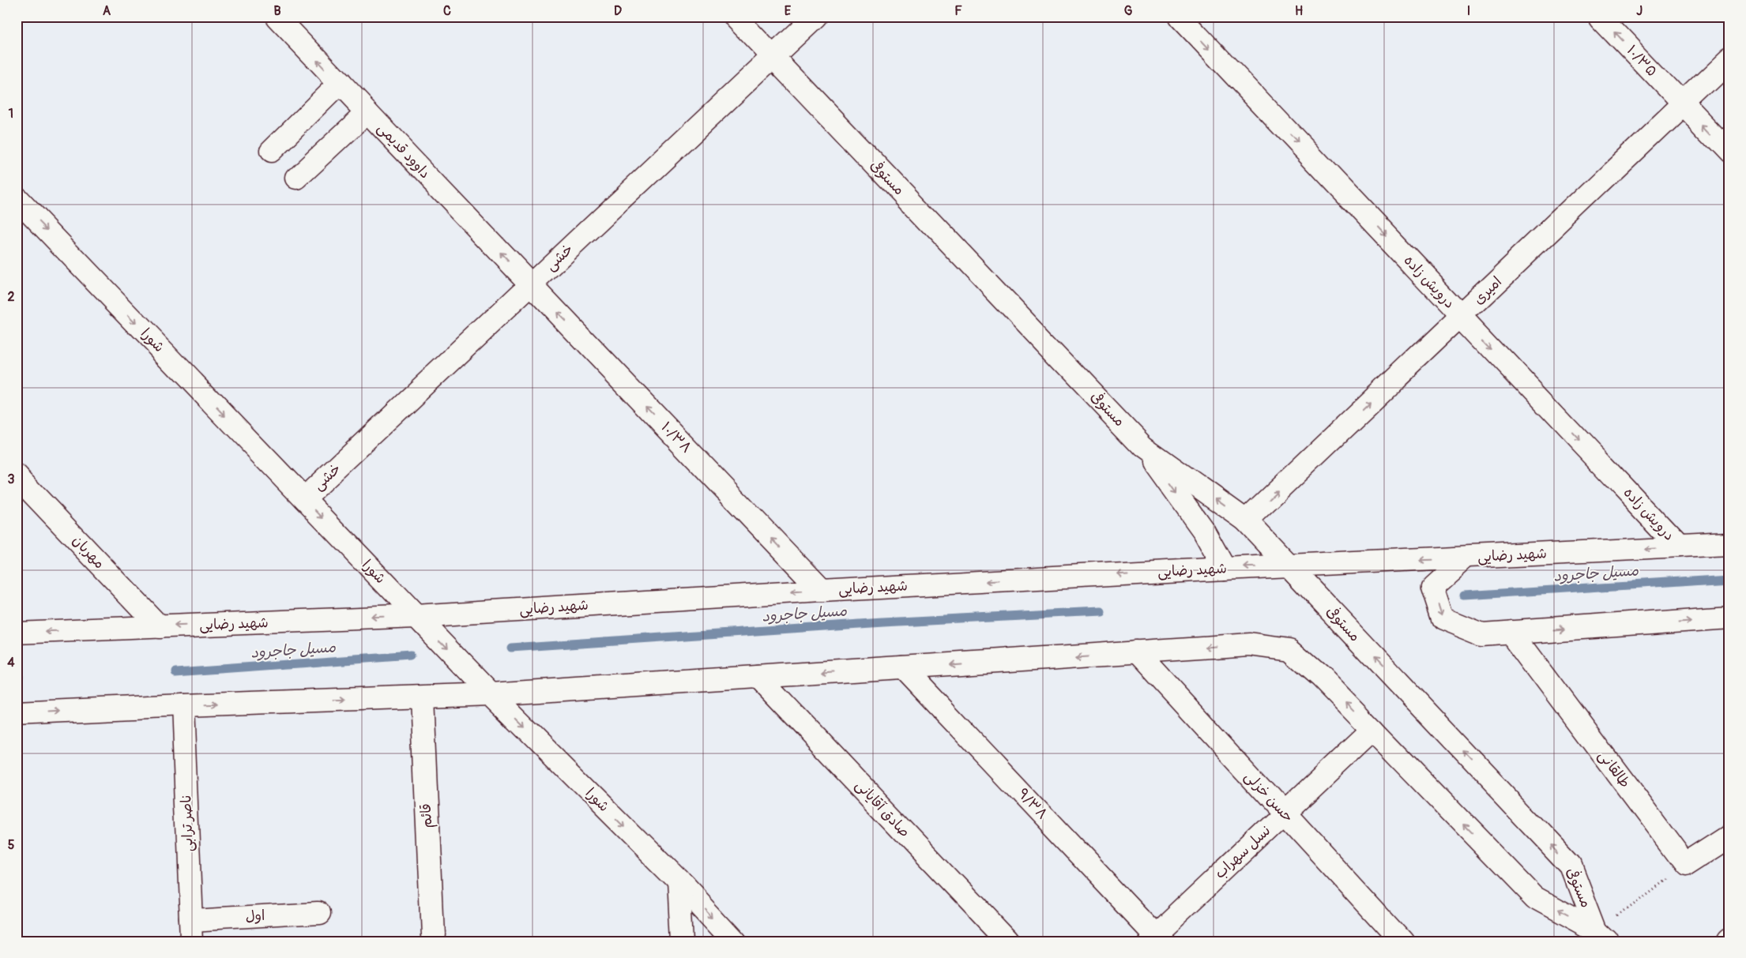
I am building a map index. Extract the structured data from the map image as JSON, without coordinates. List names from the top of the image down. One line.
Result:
{"streets":{"street":["۱۰/۳۵","داوود قدیمی","مستوفی","خشی","درویش زاده","امیری","شورا","۱۰/۳۸","مهربان","شهید رضایی","طالقانی","حسن خزلی","۹/۳۸","صادق آقایانی","قائم","ناصر ترابی","نسل سهراب","اول"]},"crossings":[["۱۰/۳۵","امیری"],["داوود قدیمی","خشی"],["داوود قدیمی","۱۰/۳۸"],["مستوفی","خشی"],["مستوفی","امیری"],["مستوفی","شهید رضایی"],["مستوفی","حسن خزلی"],["مستوفی","نسل سهراب"],["خشی","شورا"],["خشی","۱۰/۳۸"],["درویش زاده","امیری"],["درویش زاده","شهید رضایی"],["شورا","شهید رضایی"],["۱۰/۳۸","شهید رضایی"],["مهربان","شهید رضایی"],["حسن خزلی","نسل سهراب"],["۹/۳۸","نسل سهراب"],["ناصر ترابی","اول"]],"one_way":["۱۰/۳۵","داوود قدیمی","مستوفی","درویش زاده","امیری","شورا","۱۰/۳۸"],"water":["مسیل جاجرود"],"grid":{"columns":["A","B","C","D","E","F","G","H","I","J"],"rows":["1","2","3","4","5"]}}
